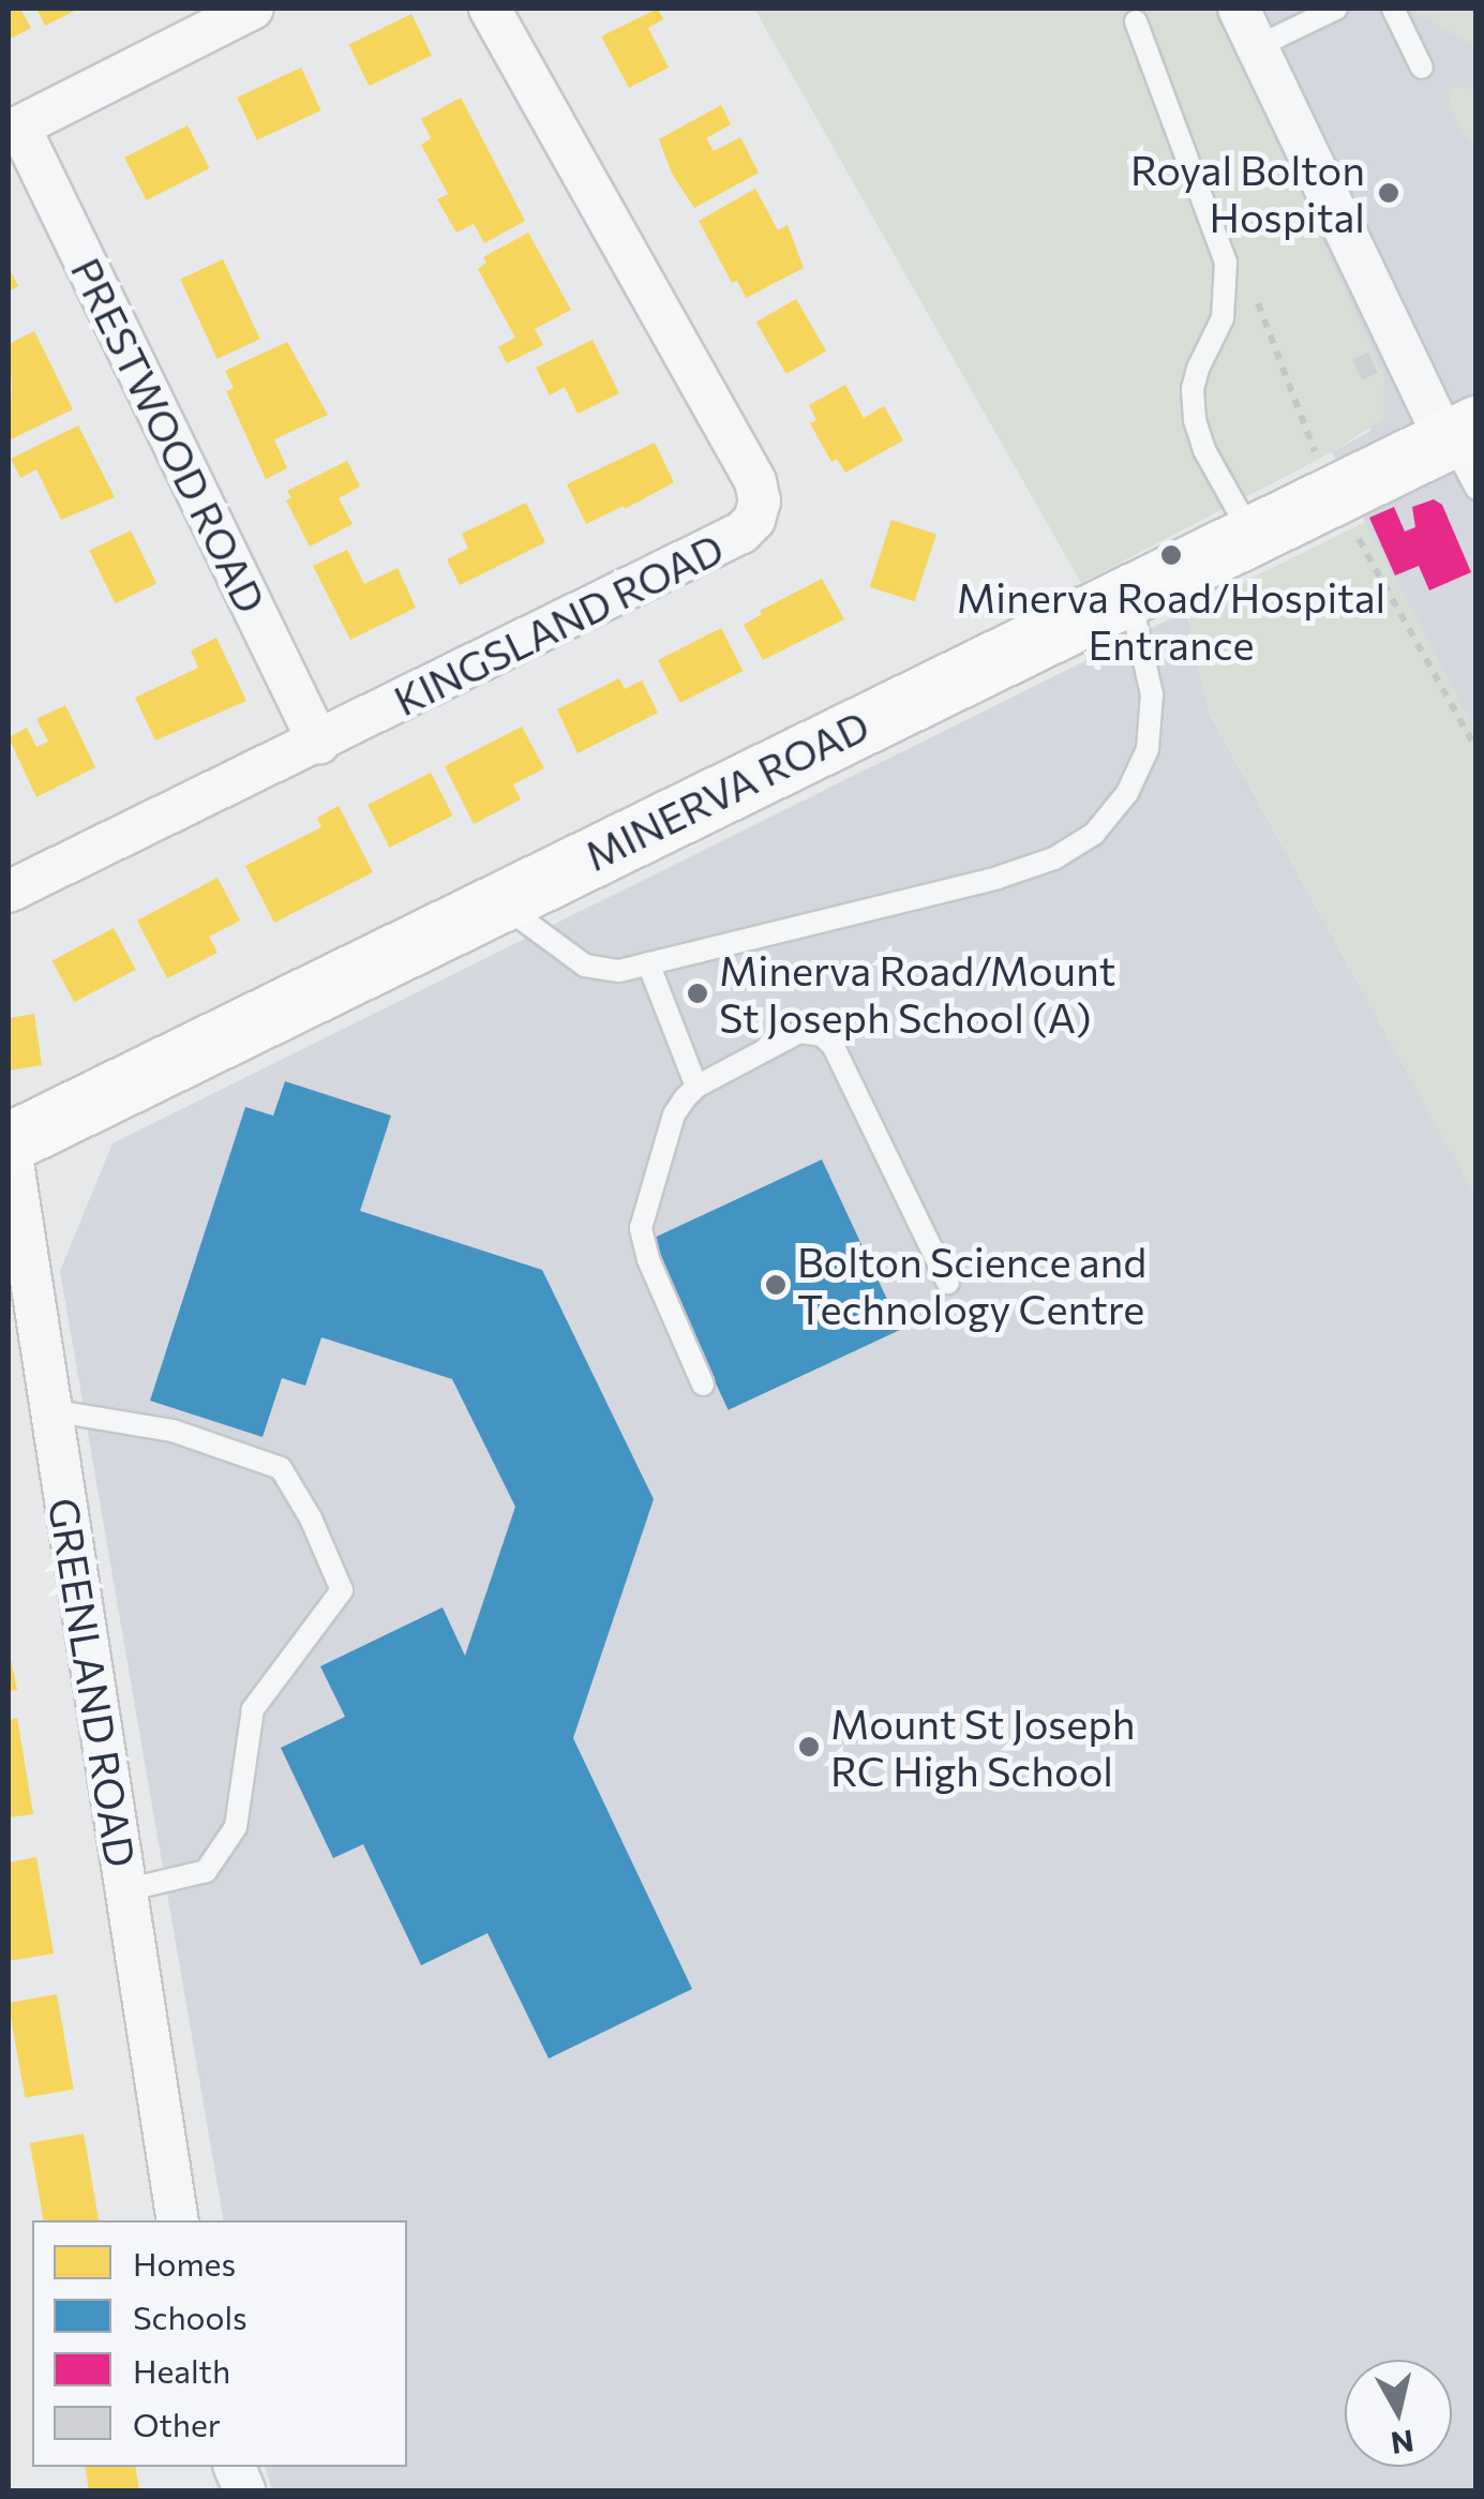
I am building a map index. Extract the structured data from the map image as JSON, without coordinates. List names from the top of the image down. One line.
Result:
{"streets":{"street":["PRESTWOOD ROAD","KINGSLAND ROAD","MINERVA ROAD","GREENLAND ROAD"]},"crossings":[["PRESTWOOD ROAD","KINGSLAND ROAD"],["MINERVA ROAD","GREENLAND ROAD"]],"places":["Royal Bolton Hospital","Minerva Road/Hospital Entrance","Minerva Road/Mount St Joseph School (A)","Bolton Science and Technology Centre","Mount St Joseph RC High School"],"legend":["Homes","Schools","Health","Other"],"north":"bottom"}
